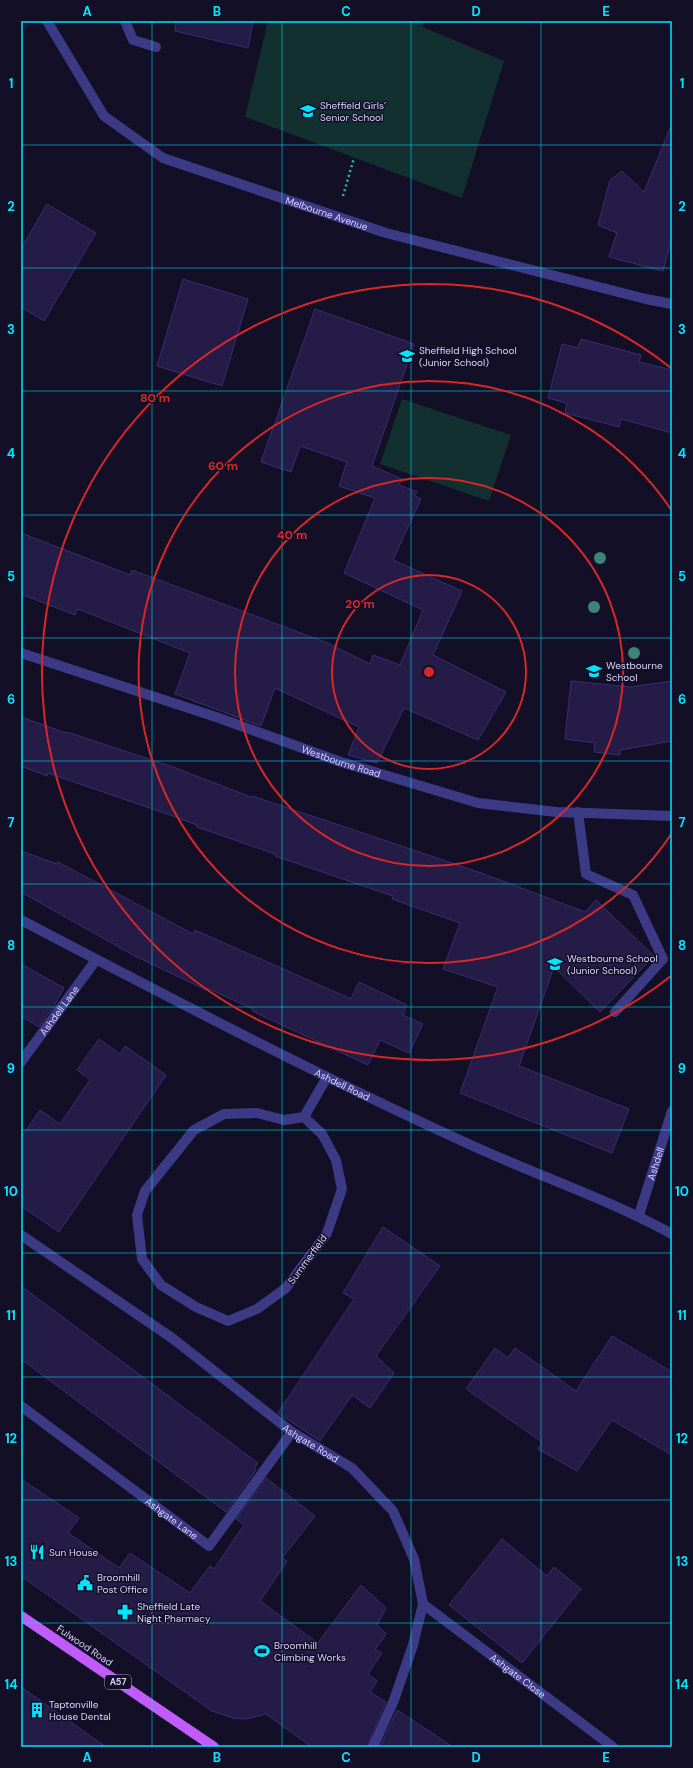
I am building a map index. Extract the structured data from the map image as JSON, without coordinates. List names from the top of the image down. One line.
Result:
{"streets":{"main road":["Fulwood Road","A57"],"street":["Melbourne Avenue","Westbourne Road","Ashdell Lane","Ashdell Road","Ashdell","Summerfield","Ashgate Road","Ashgate Lane","Ashgate Close"]},"crossings":[["Ashdell Lane","Ashdell Road"],["Ashdell Road","Ashdell"],["Ashgate Road","Ashgate Lane"],["Ashgate Road","Ashgate Close"]],"places":{"school or university":["Sheffield Girls’ Senior School","Sheffield High School (Junior School)","Westbourne School","Westbourne School (Junior School)"],"restaurant":["Sun House"],"public building":["Broomhill Post Office"],"pharmacy":["Sheffield Late Night Pharmacy"],"sports":["Broomhill Climbing Works"],"building":["Taptonville House Dental"]},"grid":{"columns":["A","B","C","D","E"],"rows":["1","2","3","4","5","6","7","8","9","10","11","12","13","14"]},"rings":["80 m","60 m","40 m","20 m"]}
